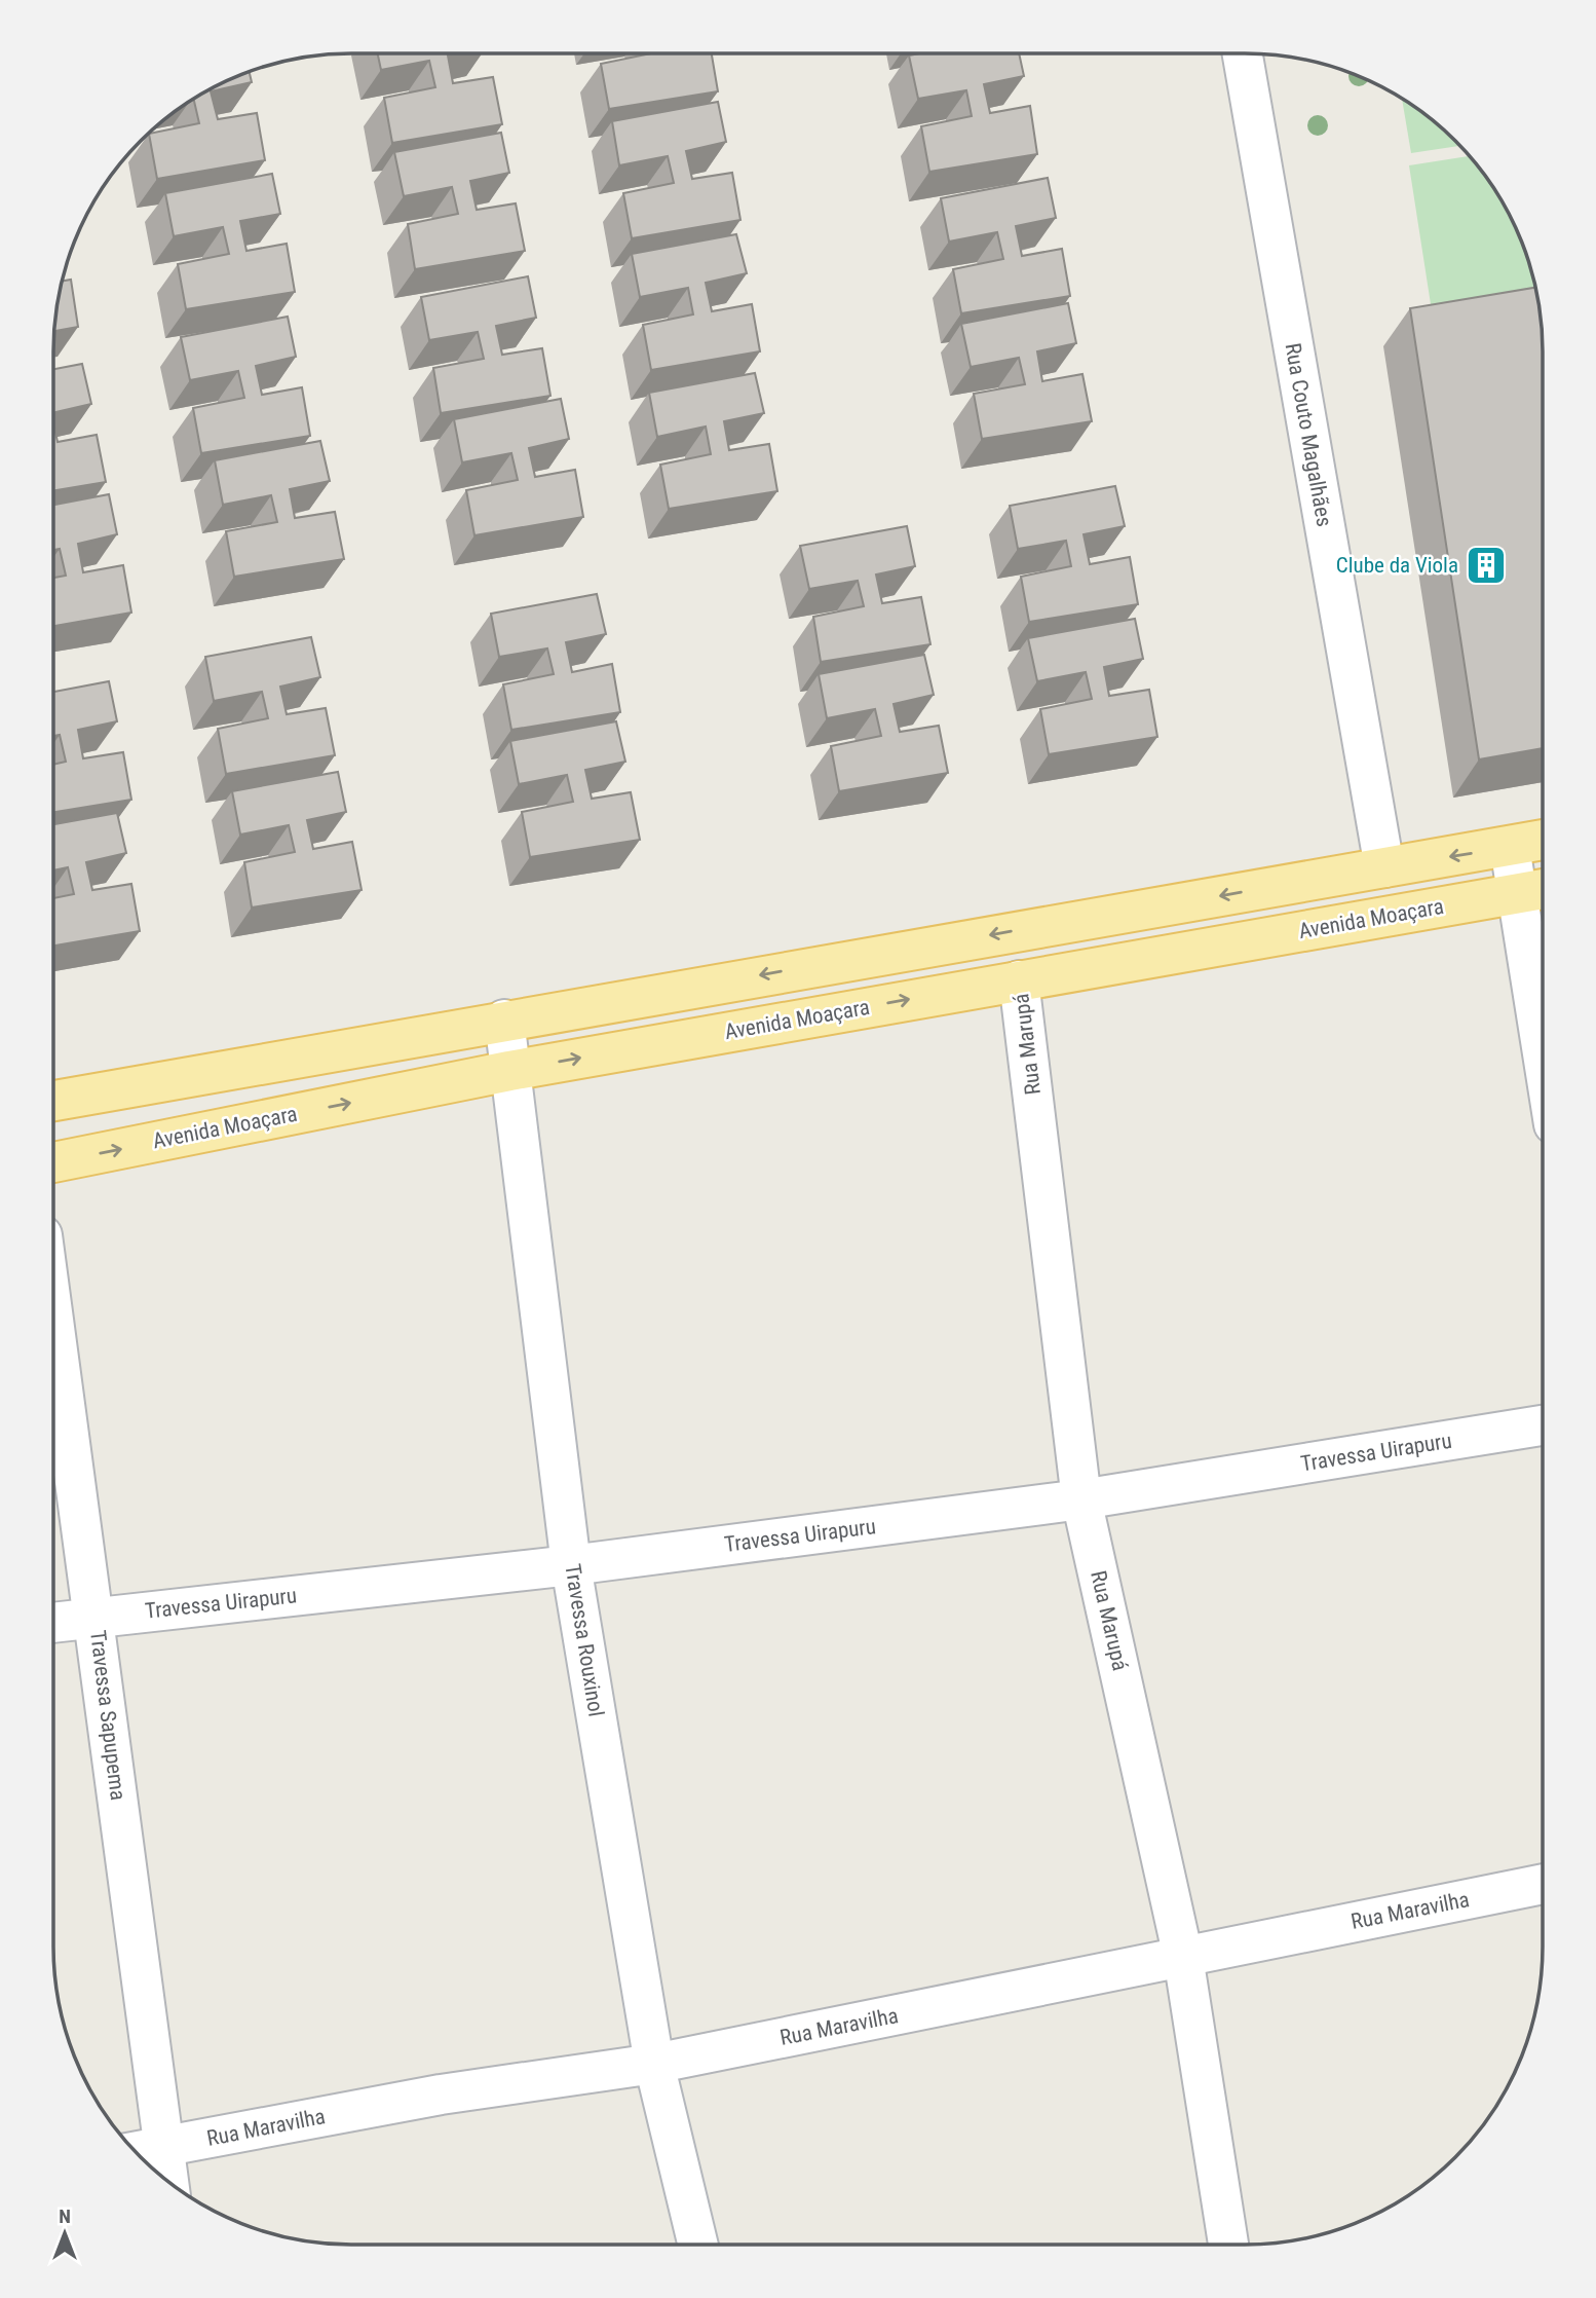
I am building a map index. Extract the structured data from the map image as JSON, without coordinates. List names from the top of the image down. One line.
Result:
{"streets":{"main road":["Avenida Moaçara"],"street":["Rua Couto Magalhães","Rua Marupá","Travessa Uirapuru","Travessa Rouxinol","Travessa Sapupema","Rua Maravilha"]},"crossings":[["Avenida Moaçara","Rua Marupá"],["Avenida Moaçara","Travessa Rouxinol"],["Rua Marupá","Travessa Uirapuru"],["Rua Marupá","Rua Maravilha"],["Travessa Uirapuru","Travessa Rouxinol"],["Travessa Uirapuru","Travessa Sapupema"],["Travessa Rouxinol","Rua Maravilha"],["Travessa Sapupema","Rua Maravilha"]],"places":{"building":["Clube da Viola"]},"north":"top"}
